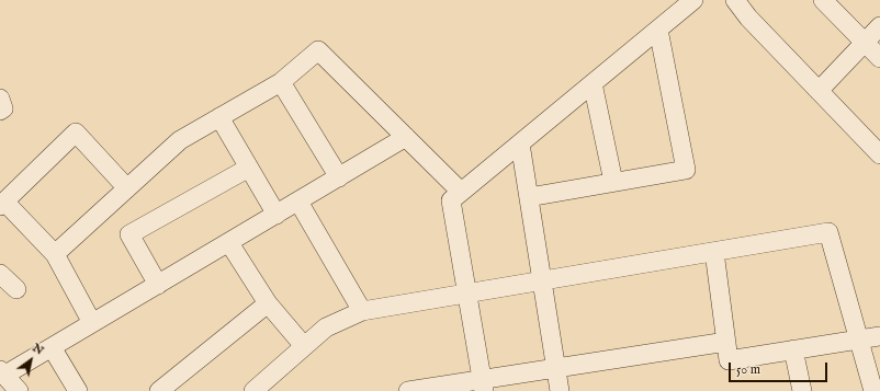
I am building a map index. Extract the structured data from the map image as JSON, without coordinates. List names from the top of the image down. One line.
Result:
{"scale_bar":"50 m","north":"top right"}
